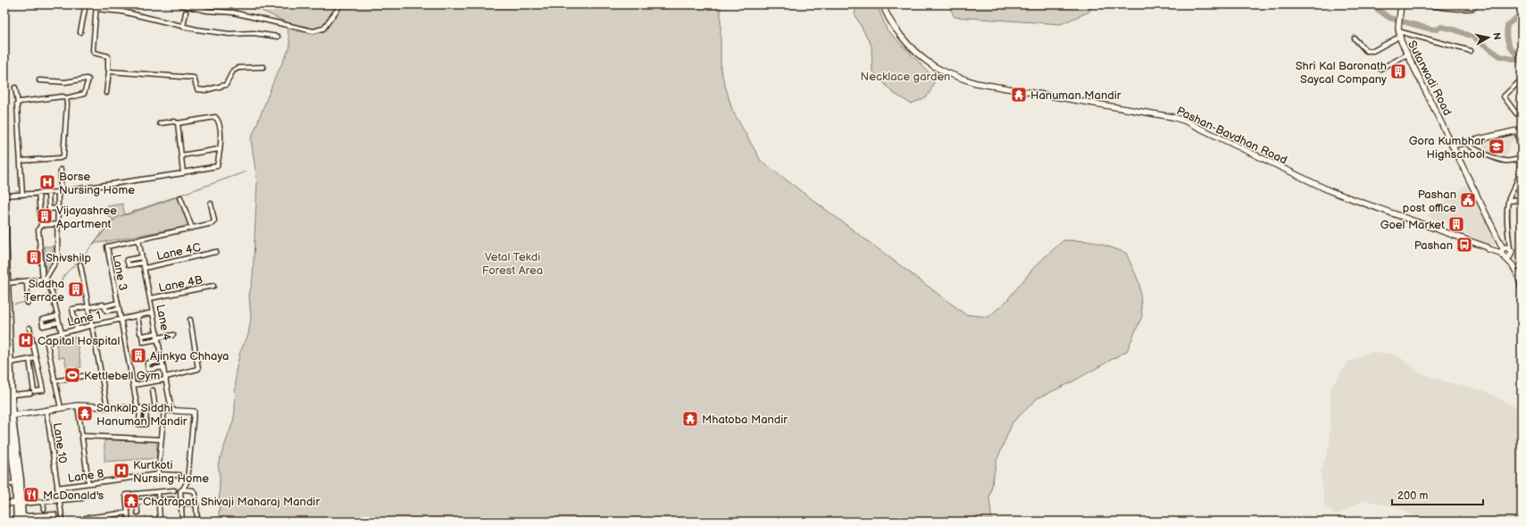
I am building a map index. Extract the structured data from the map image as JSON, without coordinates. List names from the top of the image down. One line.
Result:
{"streets":{"main road":["Sutarwadi Road","Pashan-Bavdhan Road"],"street":["Lane 4C","Lane 3","Lane 4B","Lane 1","Lane 4","Lane 10","Lane 8"]},"crossings":[["Lane 4C","Lane 4"],["Lane 3","Lane 1"],["Lane 3","Lane 4"],["Lane 4B","Lane 4"],["Lane 1","Lane 4"],["Lane 10","Lane 8"]],"parks":["Necklace garden","Vetal Tekdi Forest Area"],"places":{"building":["Shri Kal Baronath Saycal Company","Vijayashree Apartment","Goel Market","Shivshilp","Siddha Terrace","Ajinkya Chhaya"],"temple":["Hanuman Mandir","Sankalp Siddhi Hanuman Mandir","Mhatoba Mandir","Chatrapati Shivaji Maharaj Mandir"],"school or university":["Gora Kumbhar Highschool"],"hospital":["Borse Nursing Home","Capital Hospital","Kurtkoti Nursing Home"],"public building":["Pashan post office"],"bus stop":["Pashan"],"sports":["Kettlebell Gym"],"restaurant":["McDonald's"]},"scale_bar":"200 m","north":"right"}
